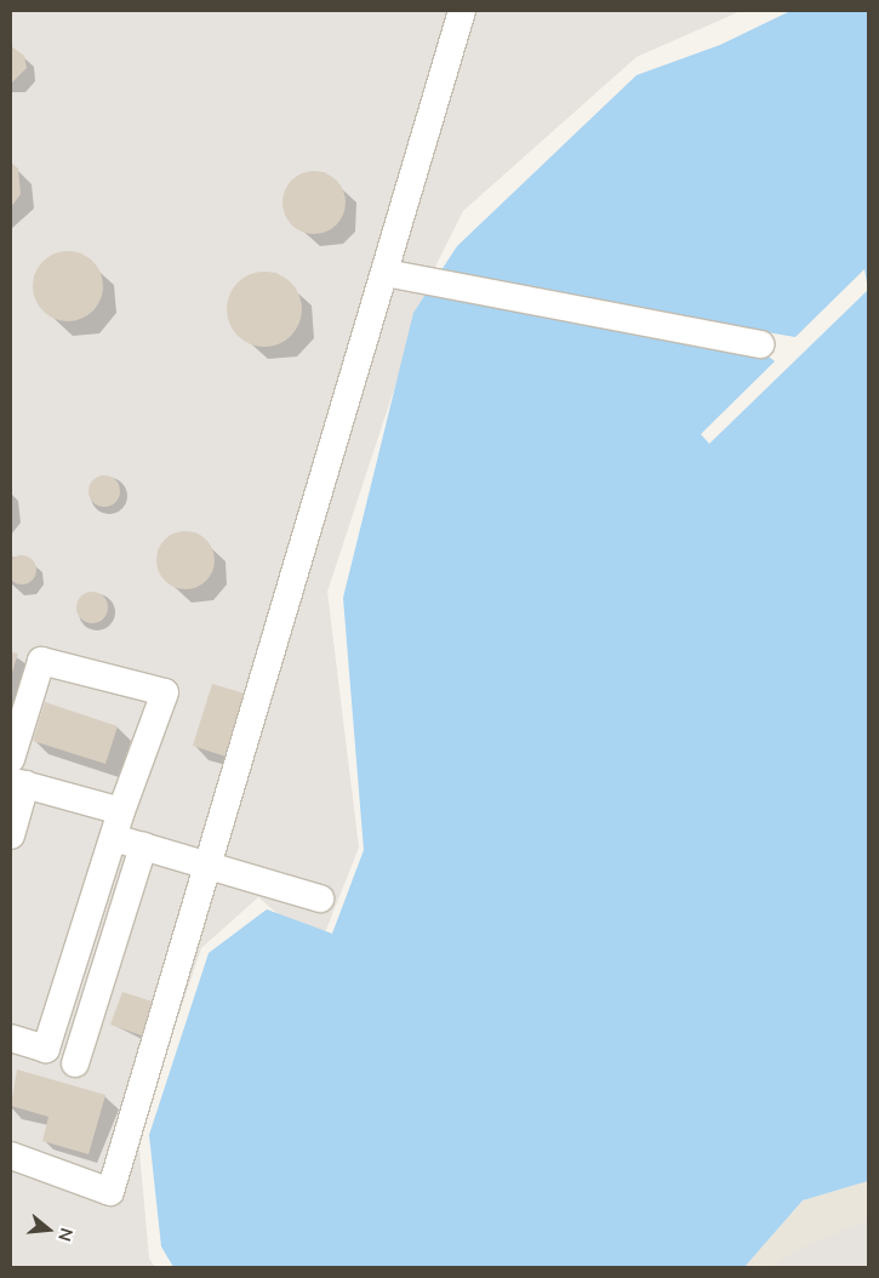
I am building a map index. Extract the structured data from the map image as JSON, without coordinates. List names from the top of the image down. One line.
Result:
{"north":"right"}
